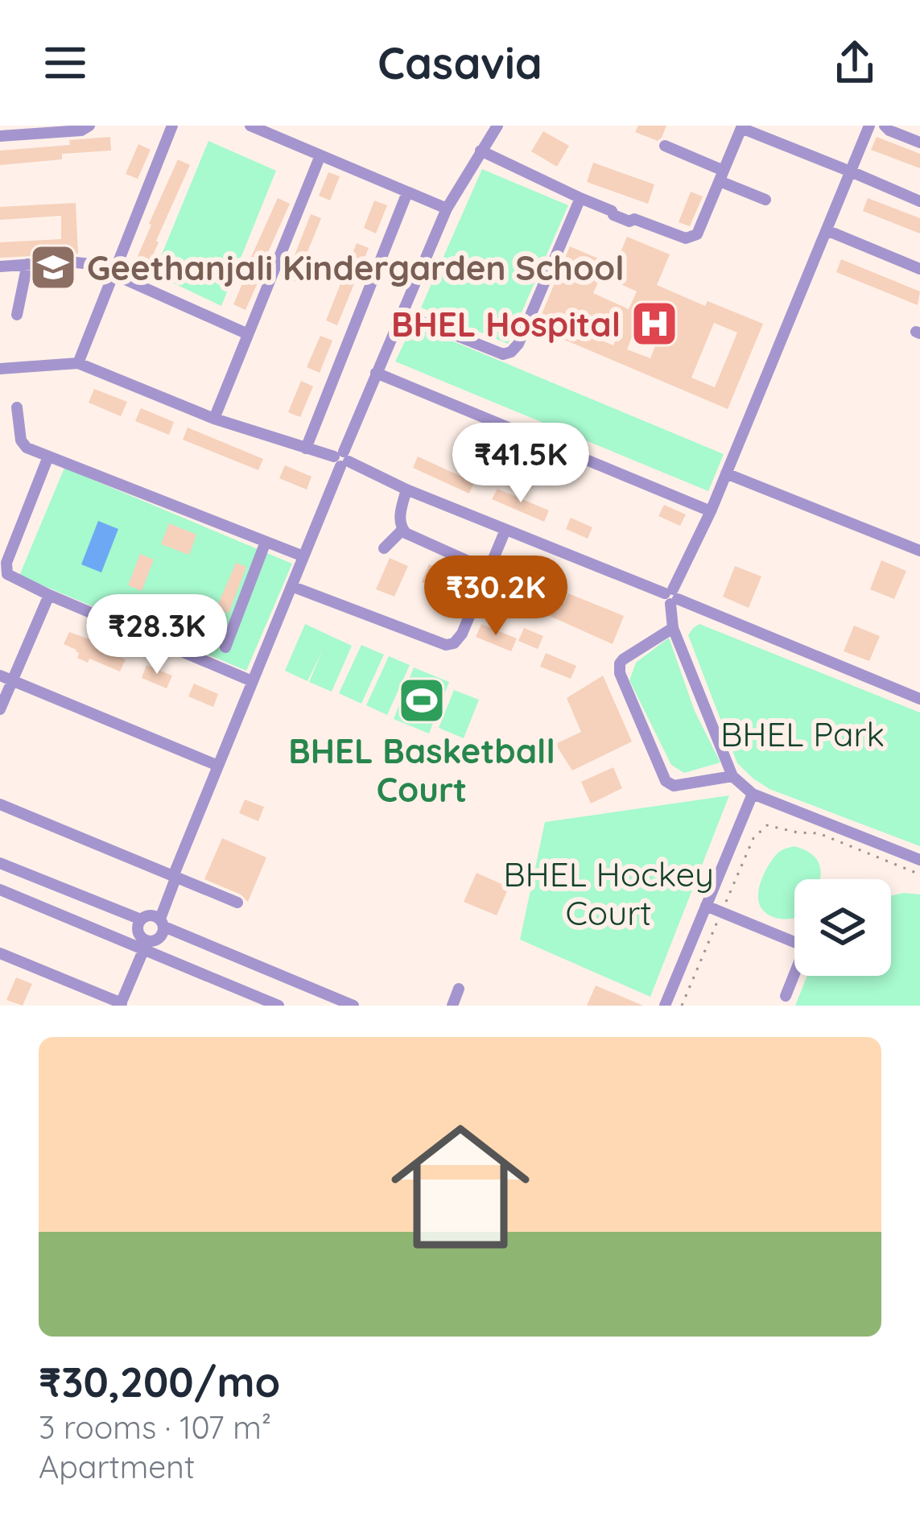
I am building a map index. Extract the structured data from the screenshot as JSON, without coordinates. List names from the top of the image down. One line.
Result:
{"parks":["BHEL Park","BHEL Hockey Court"],"places":{"school or university":["Geethanjali Kindergarden School"],"hospital":["BHEL Hospital"],"sports":["BHEL Basketball Court"]},"page":{"header":"Casavia","price":["₹41.5K","₹30.2K","₹28.3K"],"list":[{"name":"₹30,200/mo","note":"3 rooms · 107 m² · Apartment"}]}}
